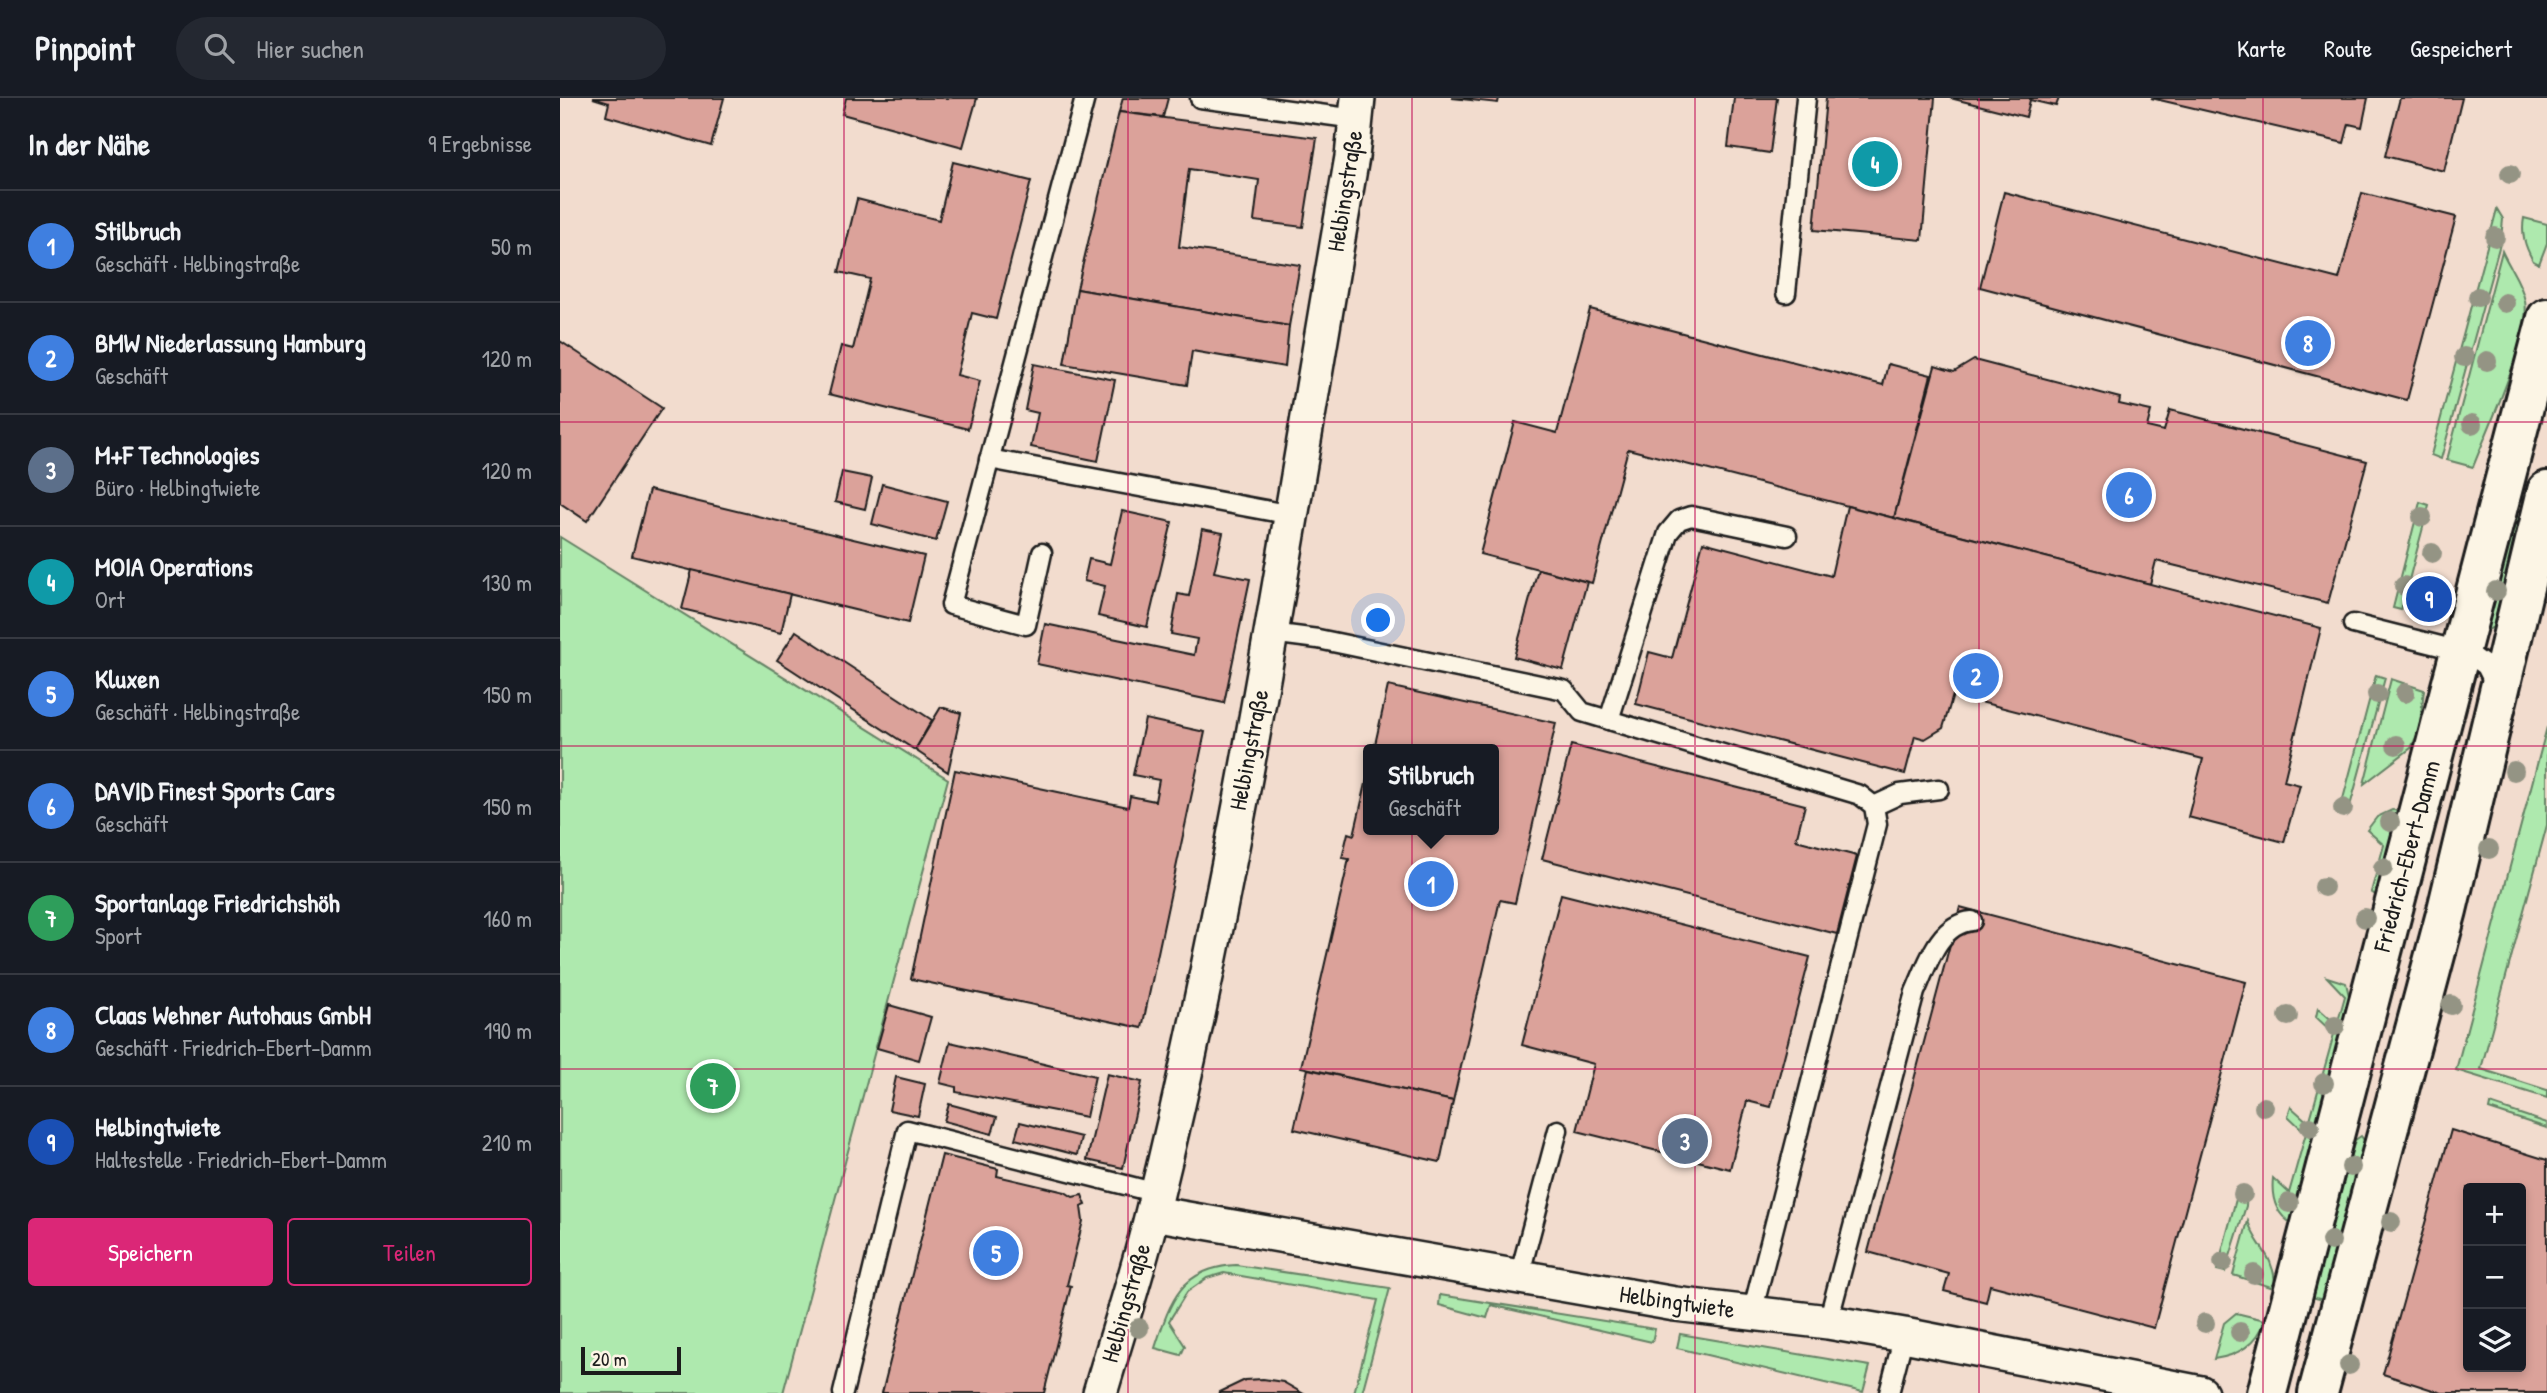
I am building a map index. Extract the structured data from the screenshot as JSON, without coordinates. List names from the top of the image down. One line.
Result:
{"streets":{"main road":["Friedrich-Ebert-Damm"],"street":["Helbingstraße","Helbingtwiete"]},"crossings":[["Helbingstraße","Helbingtwiete"]],"scale_bar":"20 m","page":{"header":"Pinpoint","search":"Hier suchen","nav":["Karte","Route","Gespeichert"],"heading":["In der Nähe","9 Ergebnisse"],"pins":["4","8","6","9","2","1","7","3","5"],"list":[{"mark":"1","name":"Stilbruch","note":"Geschäft · Helbingstraße","value":"50 m"},{"mark":"2","name":"BMW Niederlassung Hamburg","note":"Geschäft","value":"120 m"},{"mark":"3","name":"M+F Technologies","note":"Büro · Helbingtwiete","value":"120 m"},{"mark":"4","name":"MOIA Operations","note":"Ort","value":"130 m"},{"mark":"5","name":"Kluxen","note":"Geschäft · Helbingstraße","value":"150 m"},{"mark":"6","name":"DAVID Finest Sports Cars","note":"Geschäft","value":"150 m"},{"mark":"7","name":"Sportanlage Friedrichshöh","note":"Sport","value":"160 m"},{"mark":"8","name":"Claas Wehner Autohaus GmbH","note":"Geschäft · Friedrich-Ebert-Damm","value":"190 m"},{"mark":"9","name":"Helbingtwiete","note":"Haltestelle · Friedrich-Ebert-Damm","value":"210 m"}],"popup":["Stilbruch","Geschäft"],"map_buttons":["+","−"],"buttons":["Speichern","Teilen"],"scale":"20 m"}}
